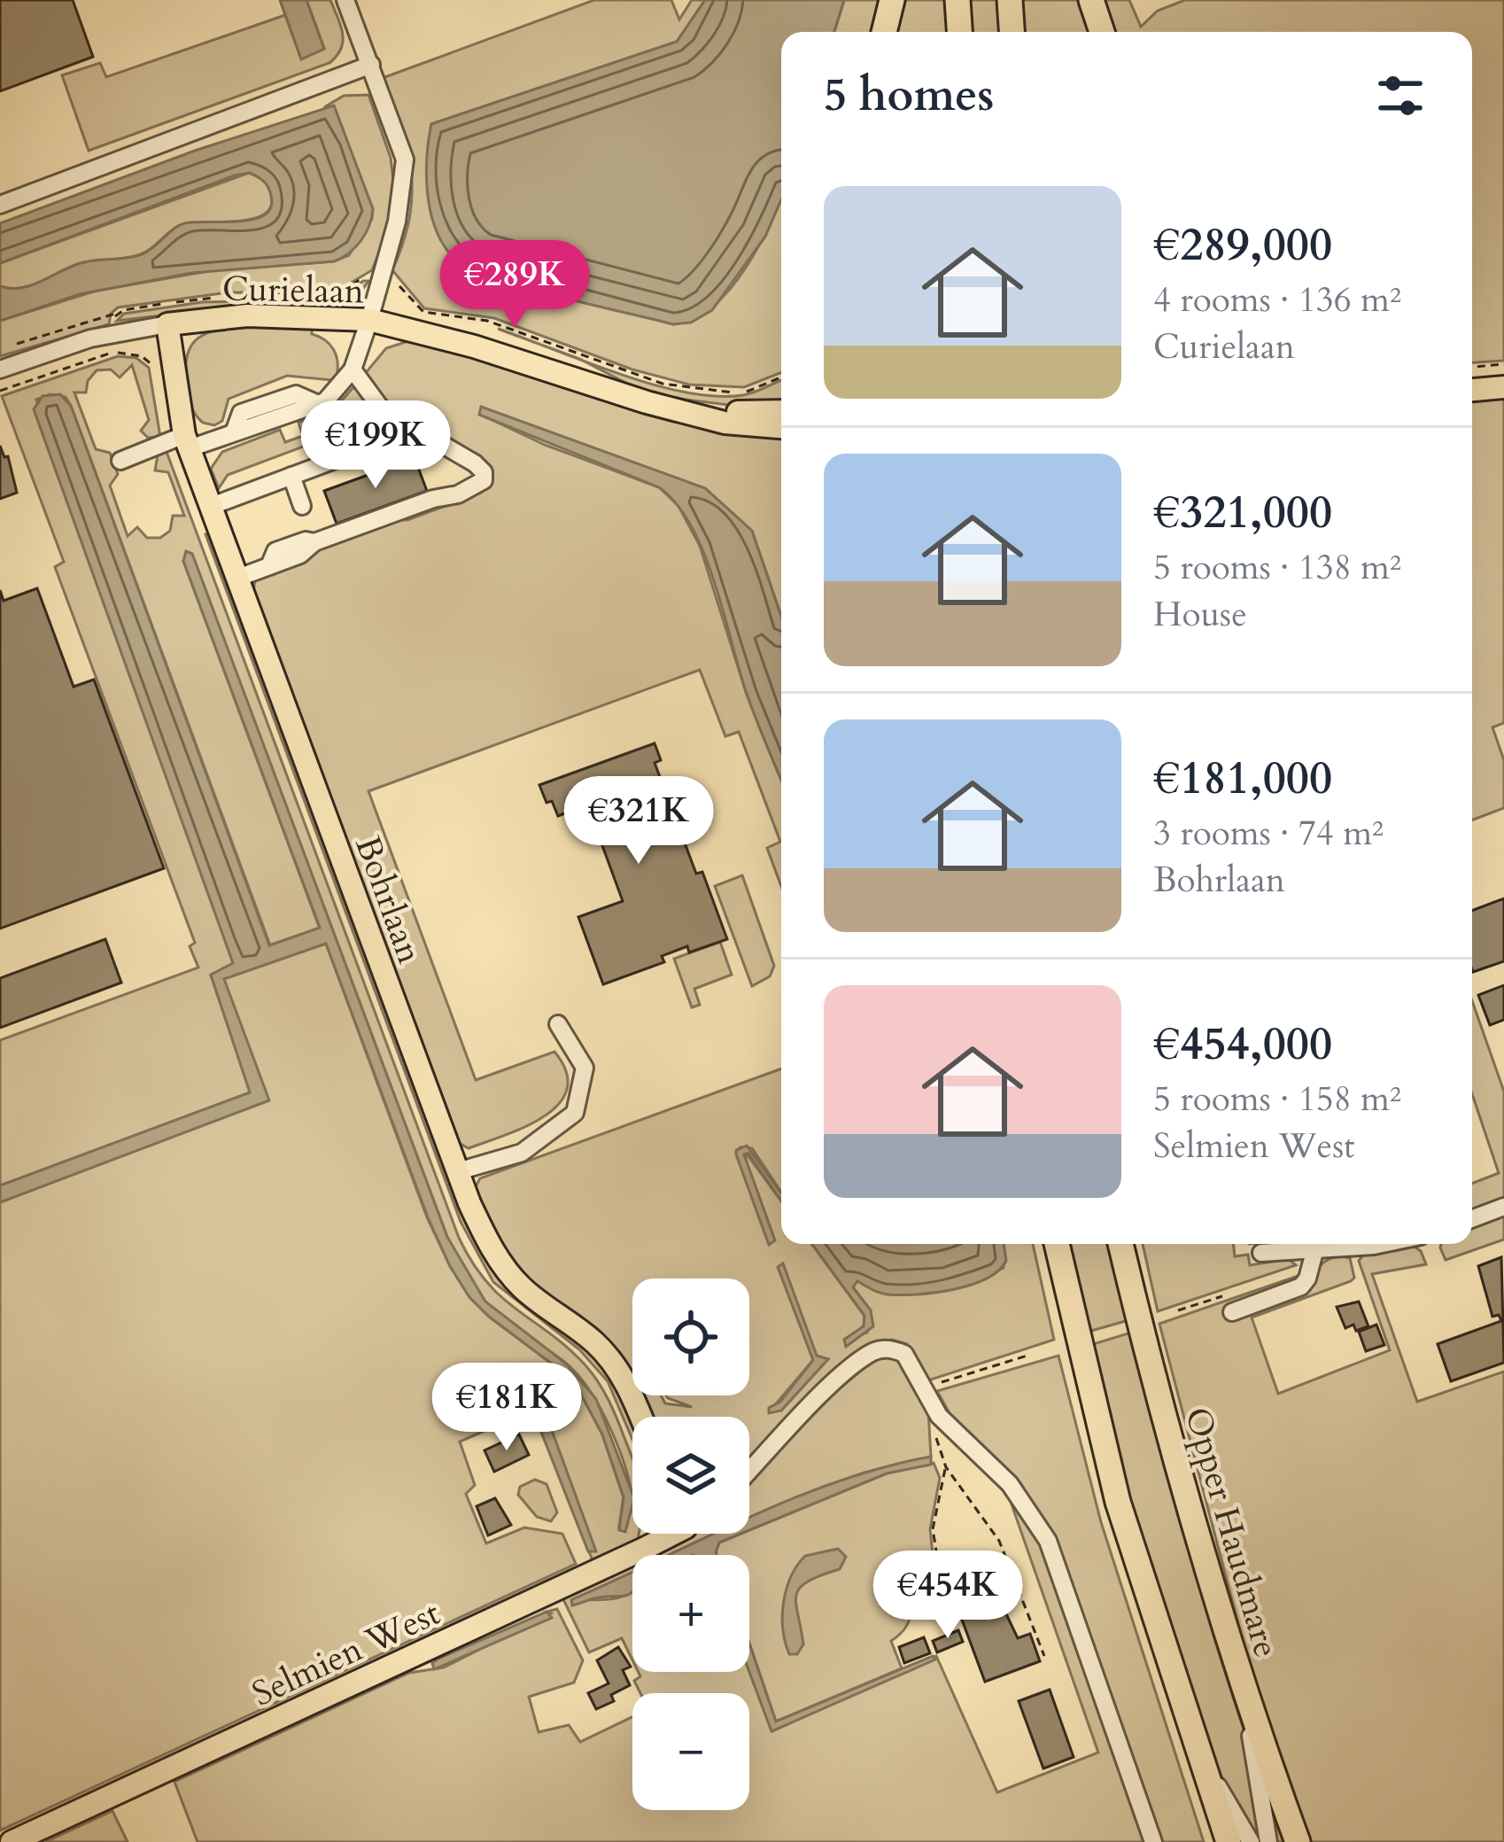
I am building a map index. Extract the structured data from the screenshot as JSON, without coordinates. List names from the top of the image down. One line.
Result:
{"streets":{"highway":["Opper Haudmare"],"main road":["Curielaan","Bohrlaan","Selmien West"]},"crossings":[["Curielaan","Bohrlaan"]],"page":{"heading":"5 homes","list":[{"name":"€289,000","note":"4 rooms · 136 m² · Curielaan"},{"name":"€321,000","note":"5 rooms · 138 m² · House"},{"name":"€181,000","note":"3 rooms · 74 m² · Bohrlaan"},{"name":"€454,000","note":"5 rooms · 158 m² · Selmien West"}],"price":["€289K","€199K","€321K","€181K","€454K"],"map_buttons":["+","−"]}}
